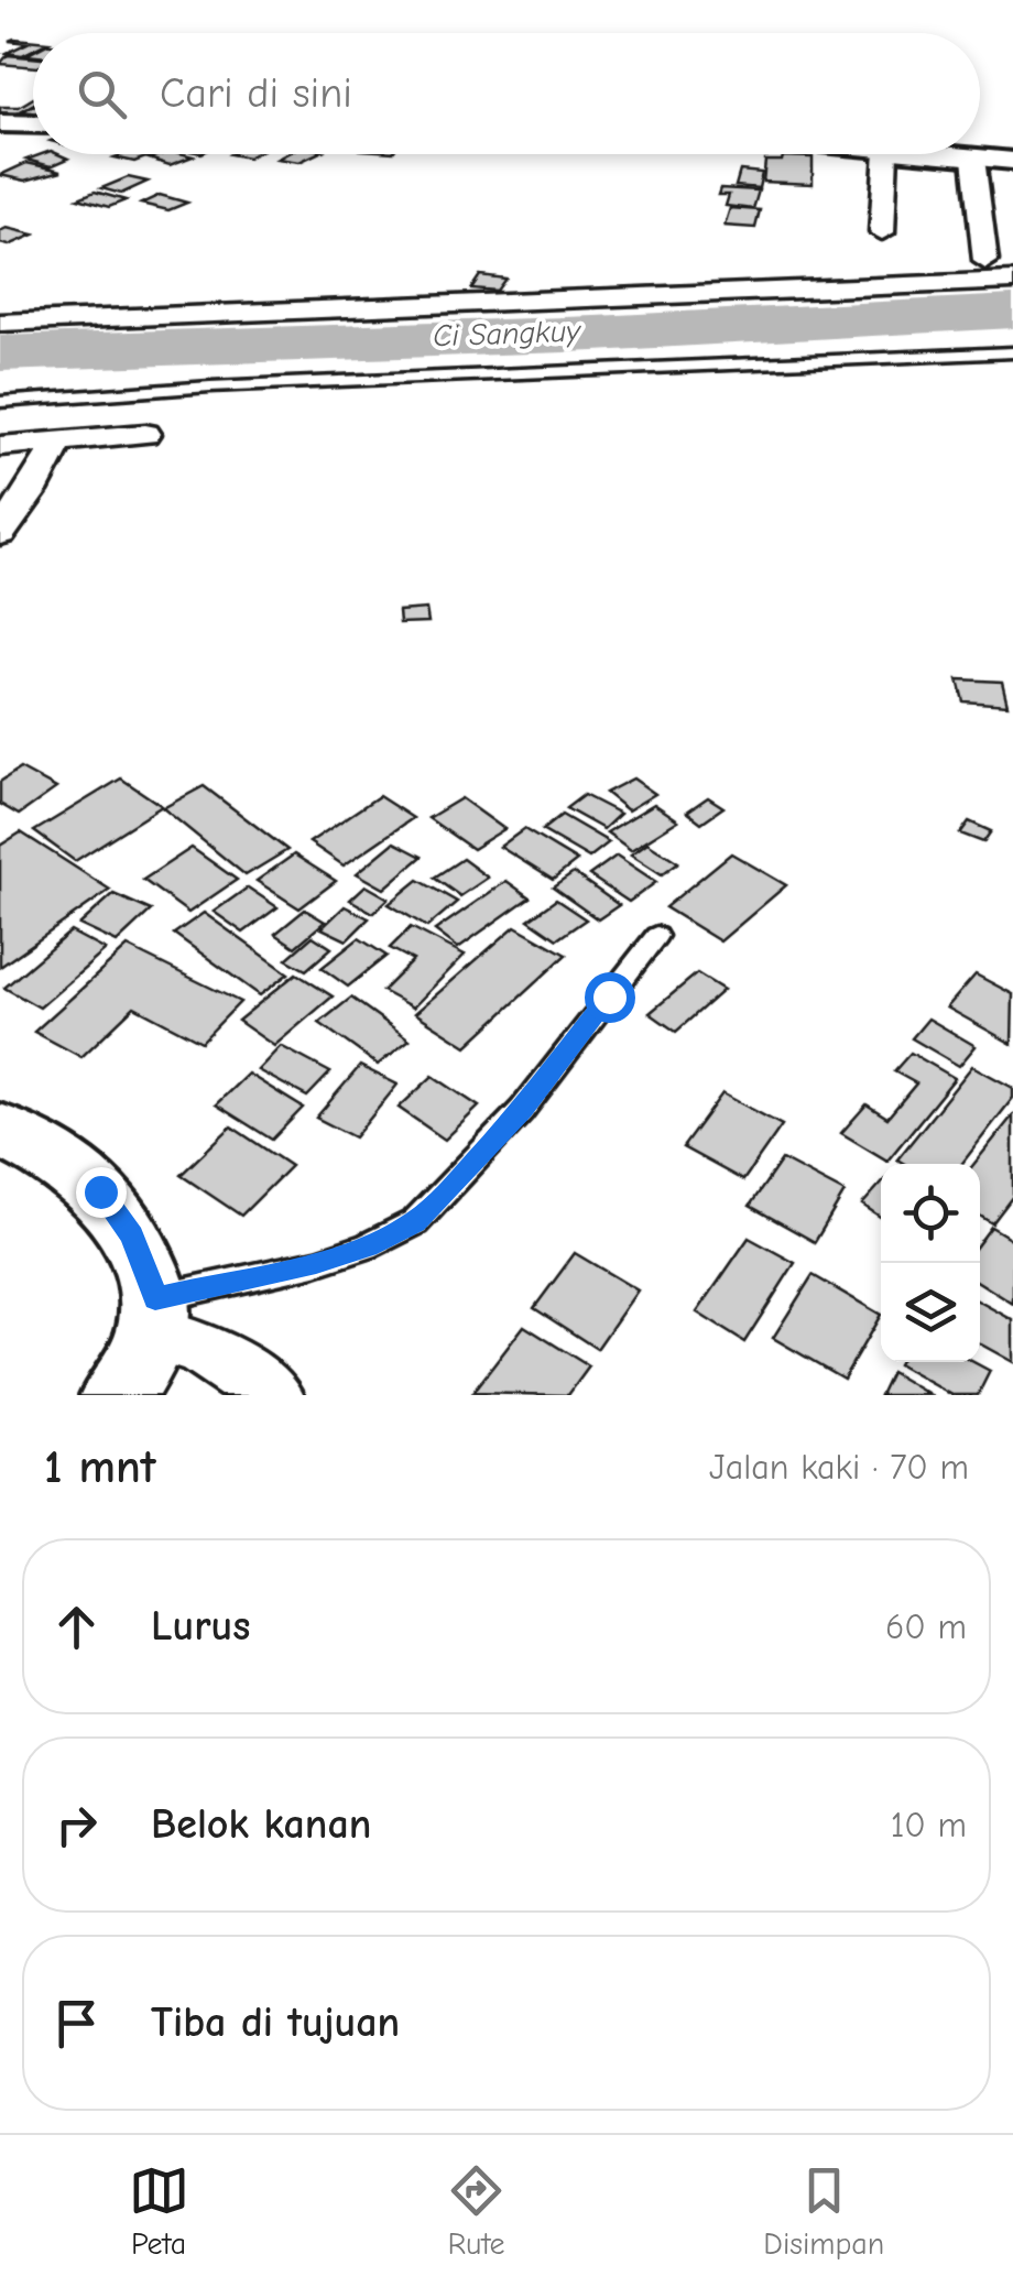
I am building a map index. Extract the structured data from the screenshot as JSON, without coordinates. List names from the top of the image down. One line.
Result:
{"water":["Ci Sangkuy"],"page":{"search":"Cari di sini","heading":["1 mnt","Jalan kaki · 70 m"],"list":[["Lurus","60 m"],["Belok kanan","10 m"],"Tiba di tujuan"],"nav":["Peta","Rute","Disimpan"]}}
